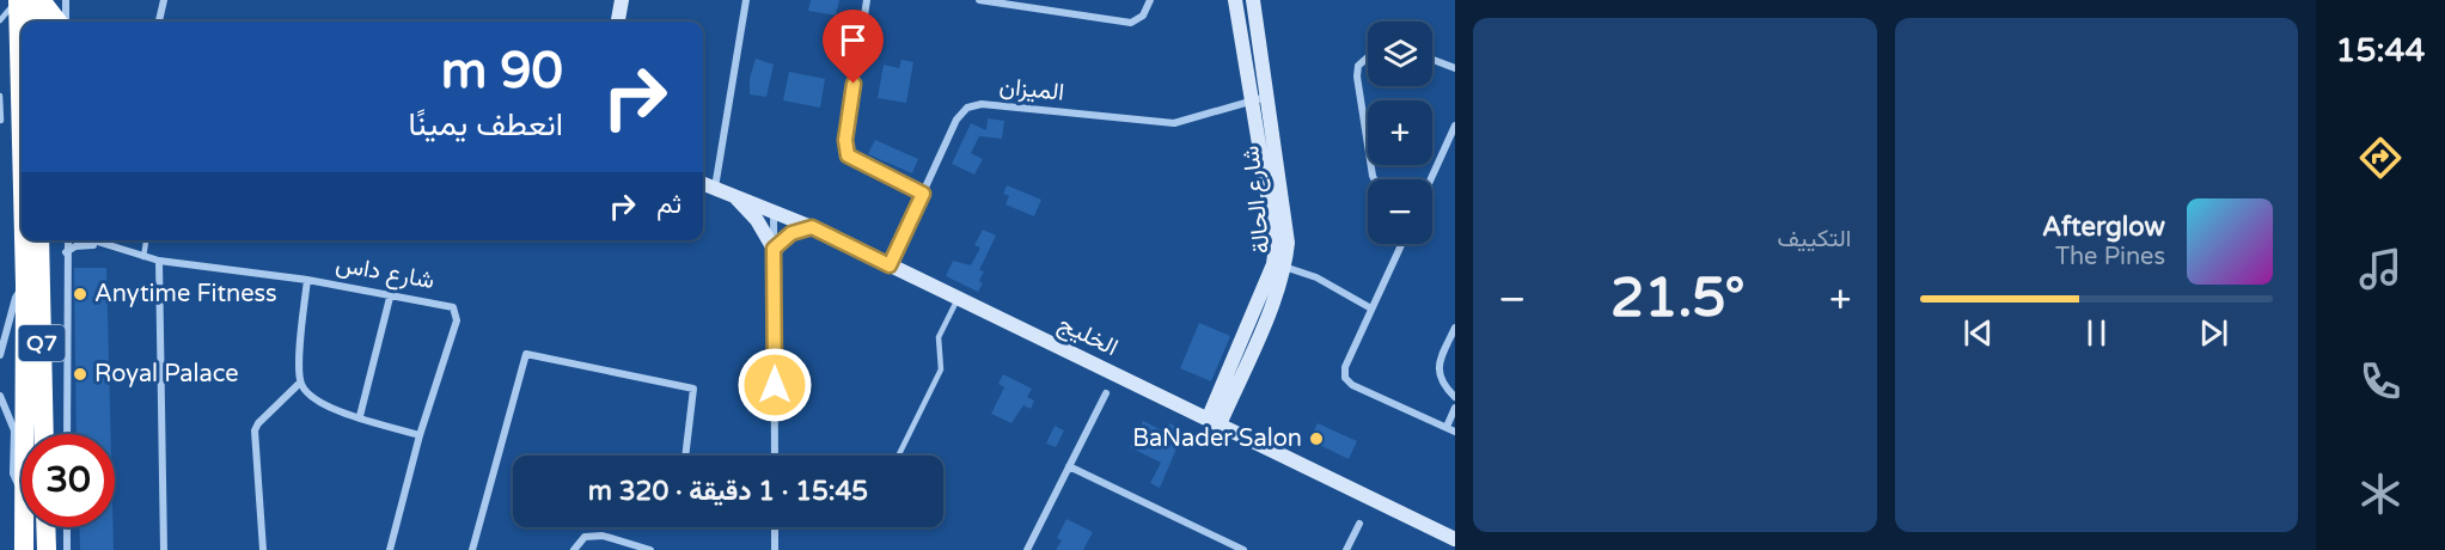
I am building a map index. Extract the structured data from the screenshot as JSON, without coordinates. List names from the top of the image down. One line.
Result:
{"streets":{"highway":["Q7"],"street":["الميزان","شارع الحالة","شارع داس","الخليج"]},"crossings":[["الميزان","شارع الحالة"],["الميزان","الخليج"],["شارع الحالة","الخليج"]],"places":["Anytime Fitness","Royal Palace","BaNader Salon"],"page":{"tabs":"15:44","tile":"التكييف","map_buttons":["+","−"],"turn":["90 m","انعطف يمينًا"],"then":"ثم","song":["Afterglow","The Pines"],"heat":["−","21.5°","+"],"limit":"30","trip":"15:45 · 1 دقيقة · 320 m"}}
